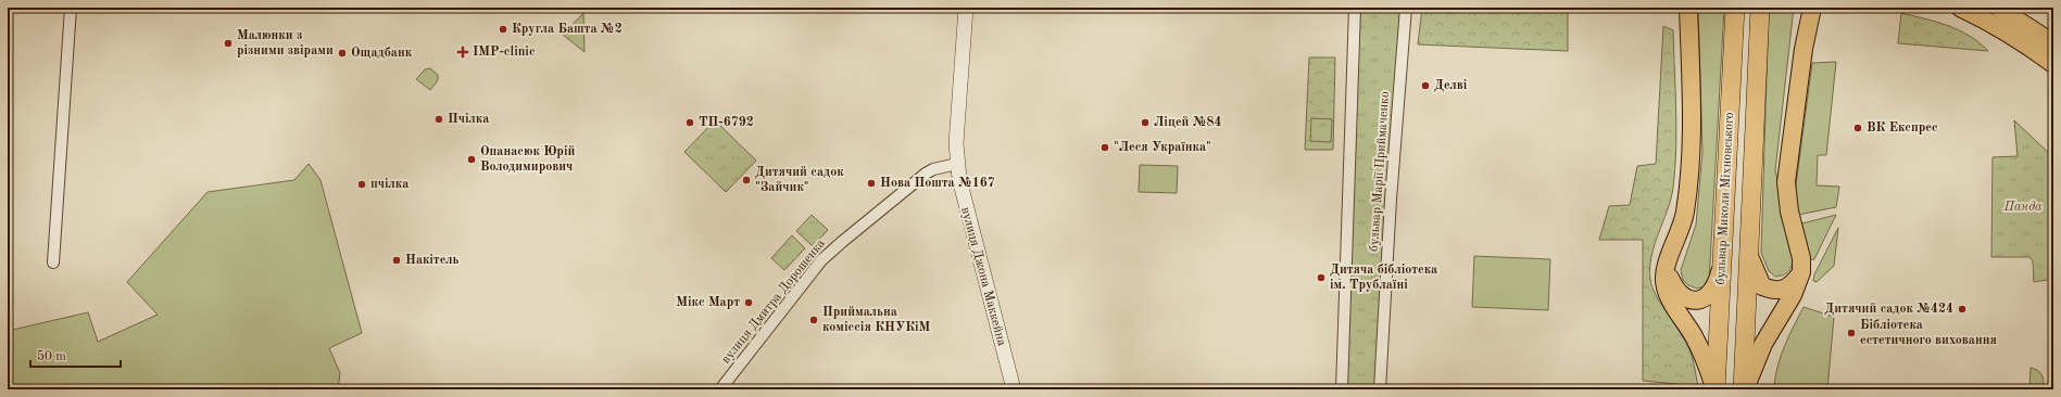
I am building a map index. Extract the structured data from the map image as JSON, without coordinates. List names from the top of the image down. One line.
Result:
{"streets":{"highway":["бульвар Миколи Міхновського"],"street":["бульвар Марії Приймаченко","вулиця Джона Маккейна","вулиця Дмитра Дорошенка"]},"crossings":[["вулиця Джона Маккейна","вулиця Дмитра Дорошенка"]],"parks":["Панда"],"places":{"other":["Кругла Башта №2","Малюнки з різними звірами","Ощадбанк","Делві","Пчілка","ТП-6792","Ліцей №84","ВК Експрес","\"Леся Українка\"","Опанасюк Юрій Володимирович","Дитячий садок \"Зайчик\"","Нова Пошта №167","пчілка","Накітель","Дитяча бібліотека ім. Трублаїні","Мікс Март","Дитячий садок №424","Приймальна коміссія КНУКіМ","Бібліотека естетичного виховання"],"health":["IMP-clinic"]},"scale_bar":"50 m"}
